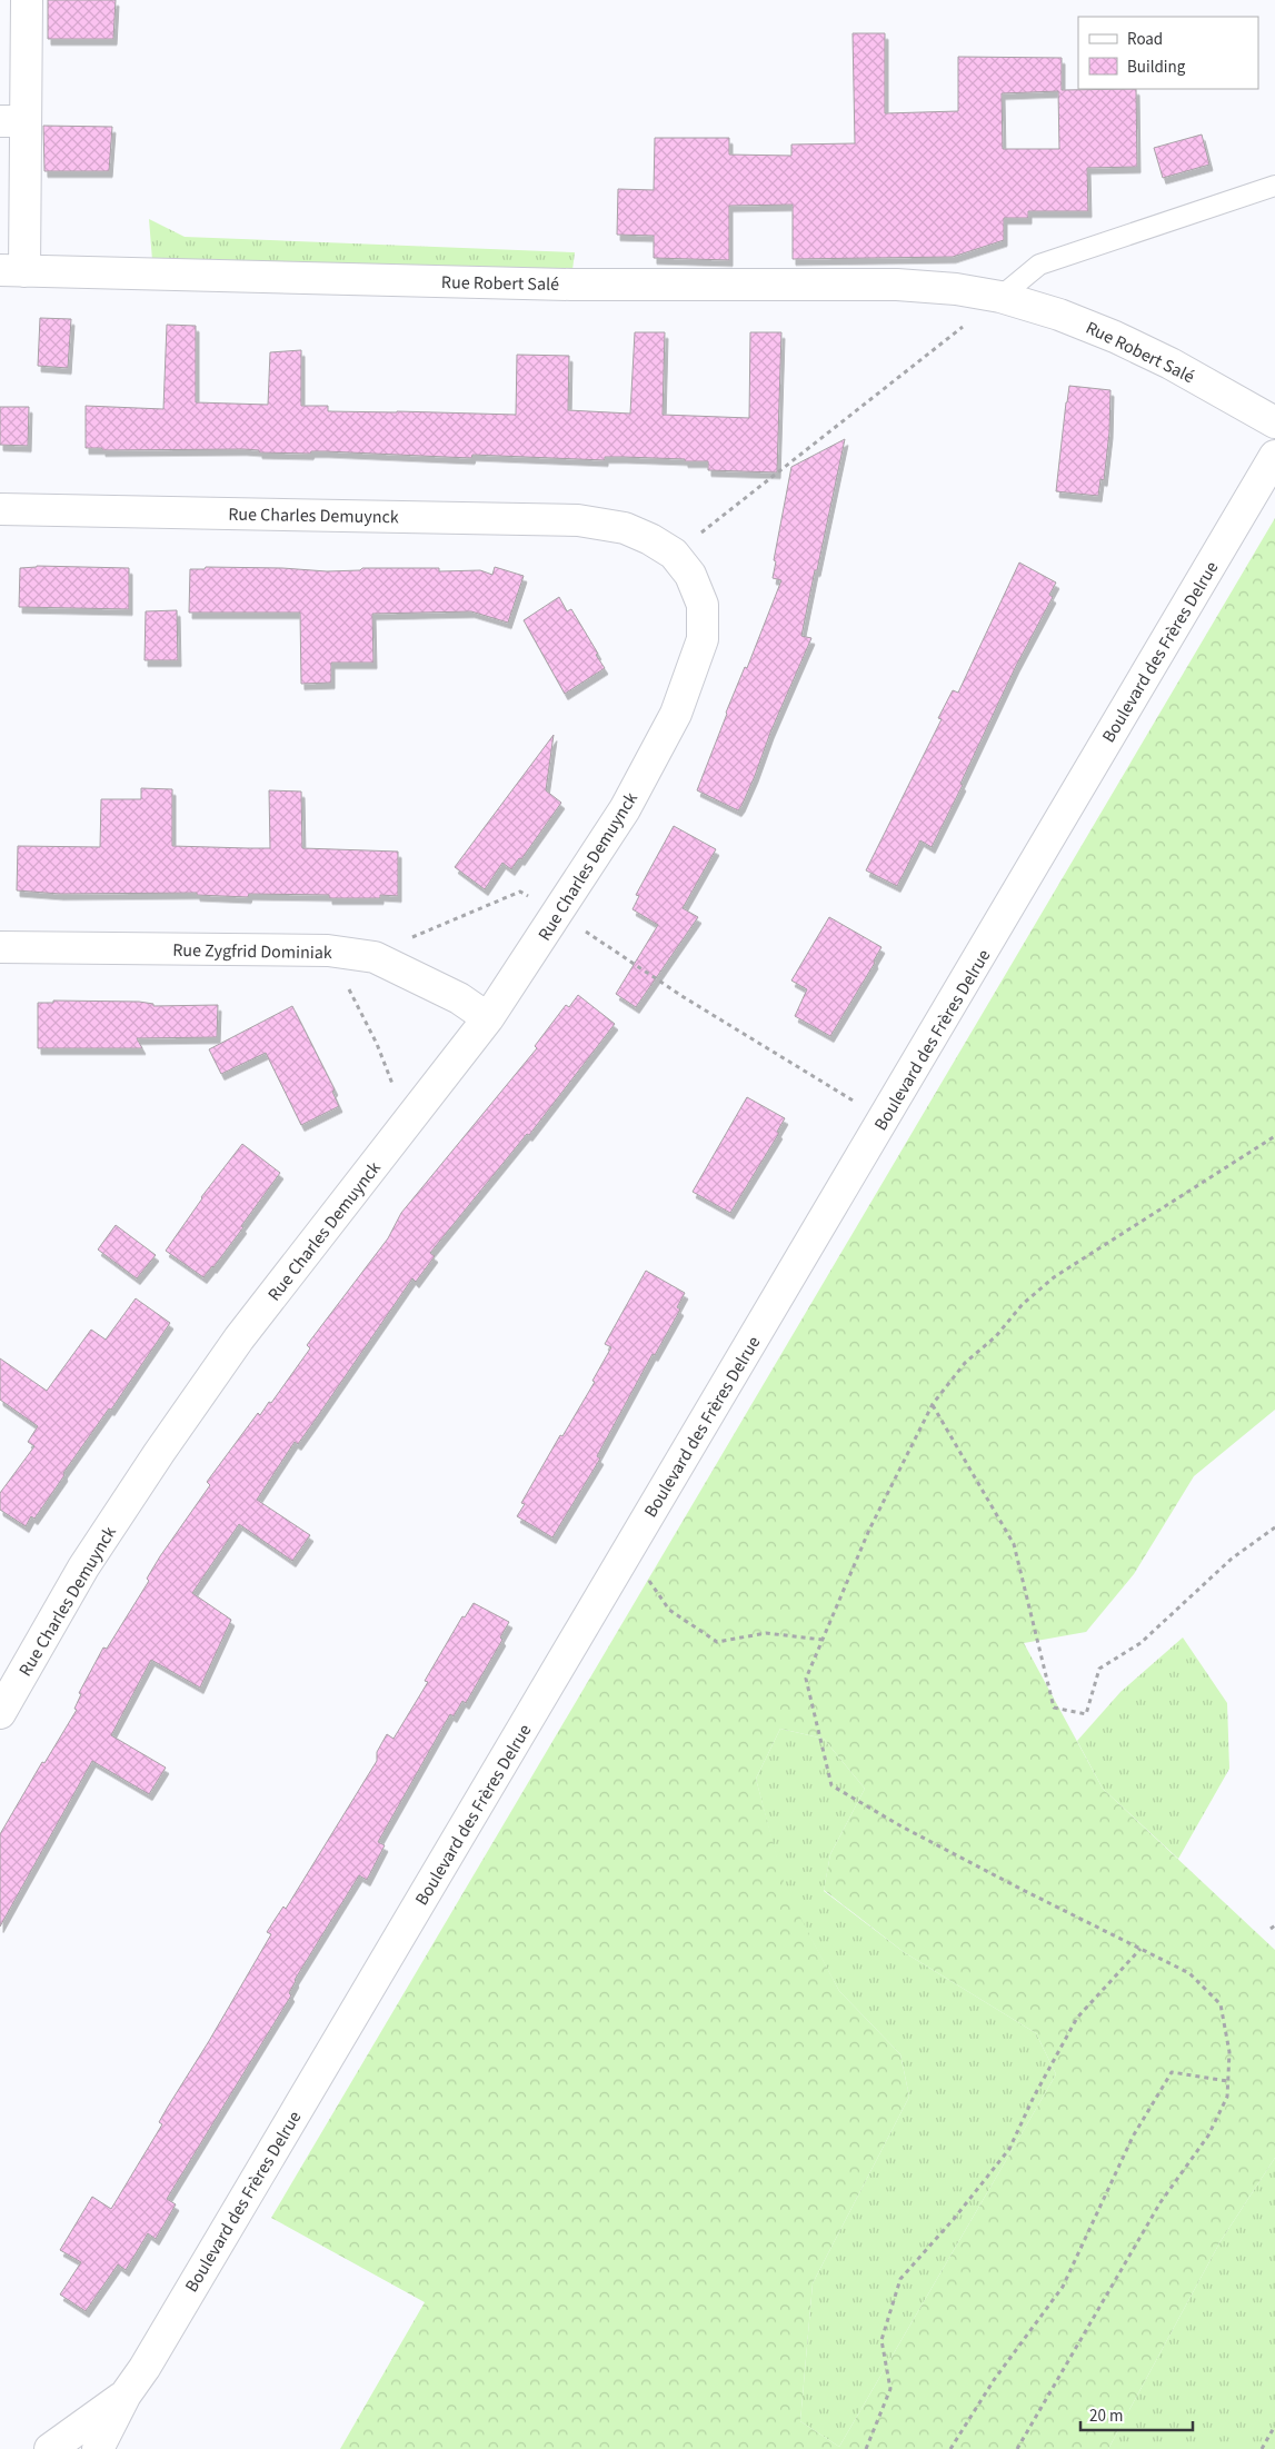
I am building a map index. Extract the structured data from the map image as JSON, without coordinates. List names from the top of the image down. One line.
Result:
{"streets":{"street":["Rue Robert Salé","Rue Charles Demuynck","Boulevard des Frères Delrue","Rue Zygfrid Dominiak"]},"crossings":[["Rue Charles Demuynck","Rue Zygfrid Dominiak"]],"legend":["Road","Building"],"scale_bar":"20 m"}
